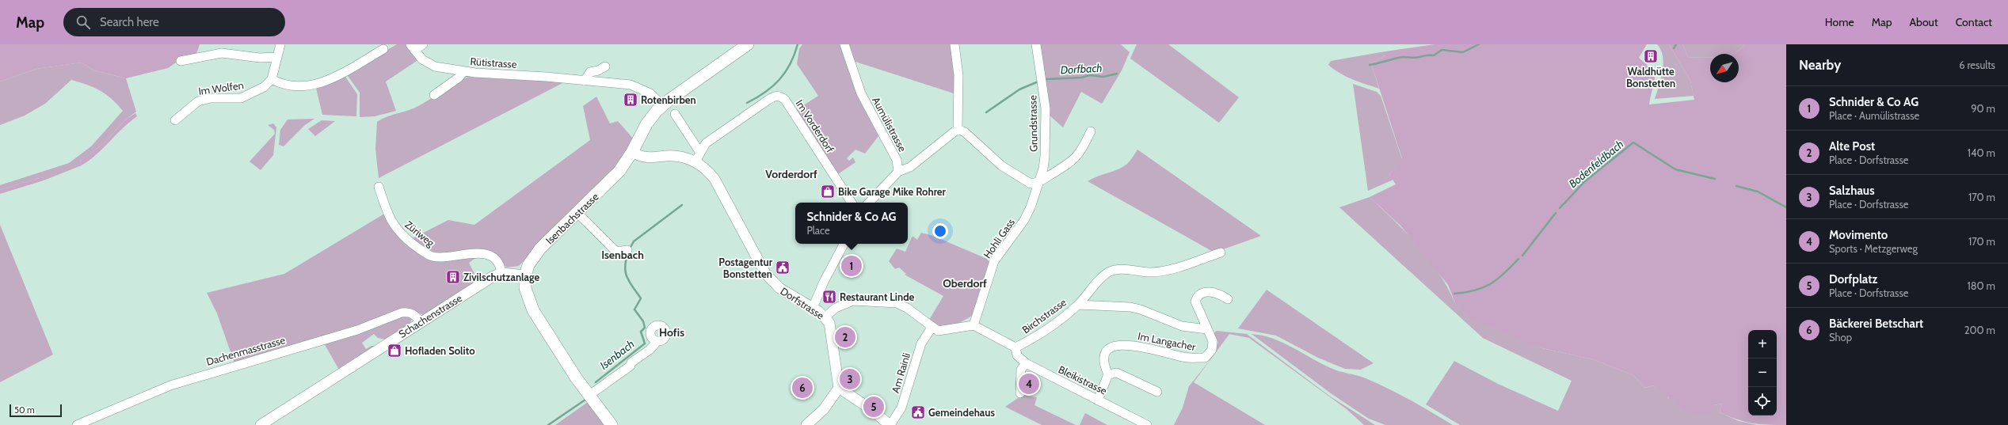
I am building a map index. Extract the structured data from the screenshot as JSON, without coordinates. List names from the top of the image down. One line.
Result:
{"streets":{"main road":["Isenbachstrasse"],"street":["Rütistrasse","Im Wolfen","Grundstrasse","Aumülistrasse","Im Vorderdorf","Züriweg","Hohli Gass","Dorfstrasse","Schachenstrasse","Birchstrasse","Im Langacher","Dachenmasstrasse","Am Rainli","Bleikistrasse"]},"crossings":[["Rütistrasse","Isenbachstrasse"],["Grundstrasse","Hohli Gass"],["Im Vorderdorf","Dorfstrasse"],["Isenbachstrasse","Dorfstrasse"],["Züriweg","Schachenstrasse"],["Schachenstrasse","Dachenmasstrasse"],["Birchstrasse","Bleikistrasse"]],"districts":["Vorderdorf","Isenbach","Oberdorf","Hofis"],"water":["Dorfbach","Bodenfeldbach","Isenbach"],"places":{"building":["Waldhütte Bonstetten","Rotenbirben","Zivilschutzanlage"],"shop":["Bike Garage Mike Rohrer","Hofladen Solito"],"public building":["Postagentur Bonstetten","Gemeindehaus"],"restaurant":["Restaurant Linde"]},"scale_bar":"50 m","north":"bottom left","page":{"header":"Map","search":"Search here","nav":["Home","Map","About","Contact"],"heading":["Nearby","6 results"],"list":[{"mark":"1","name":"Schnider & Co AG","note":"Place · Aumülistrasse","value":"90 m"},{"mark":"2","name":"Alte Post","note":"Place · Dorfstrasse","value":"140 m"},{"mark":"3","name":"Salzhaus","note":"Place · Dorfstrasse","value":"170 m"},{"mark":"4","name":"Movimento","note":"Sports · Metzgerweg","value":"170 m"},{"mark":"5","name":"Dorfplatz","note":"Place · Dorfstrasse","value":"180 m"},{"mark":"6","name":"Bäckerei Betschart","note":"Shop","value":"200 m"}],"popup":["Schnider & Co AG","Place"],"pins":["1","2","3","4","6","5"],"map_buttons":["+","−"],"scale":"50 m"}}
